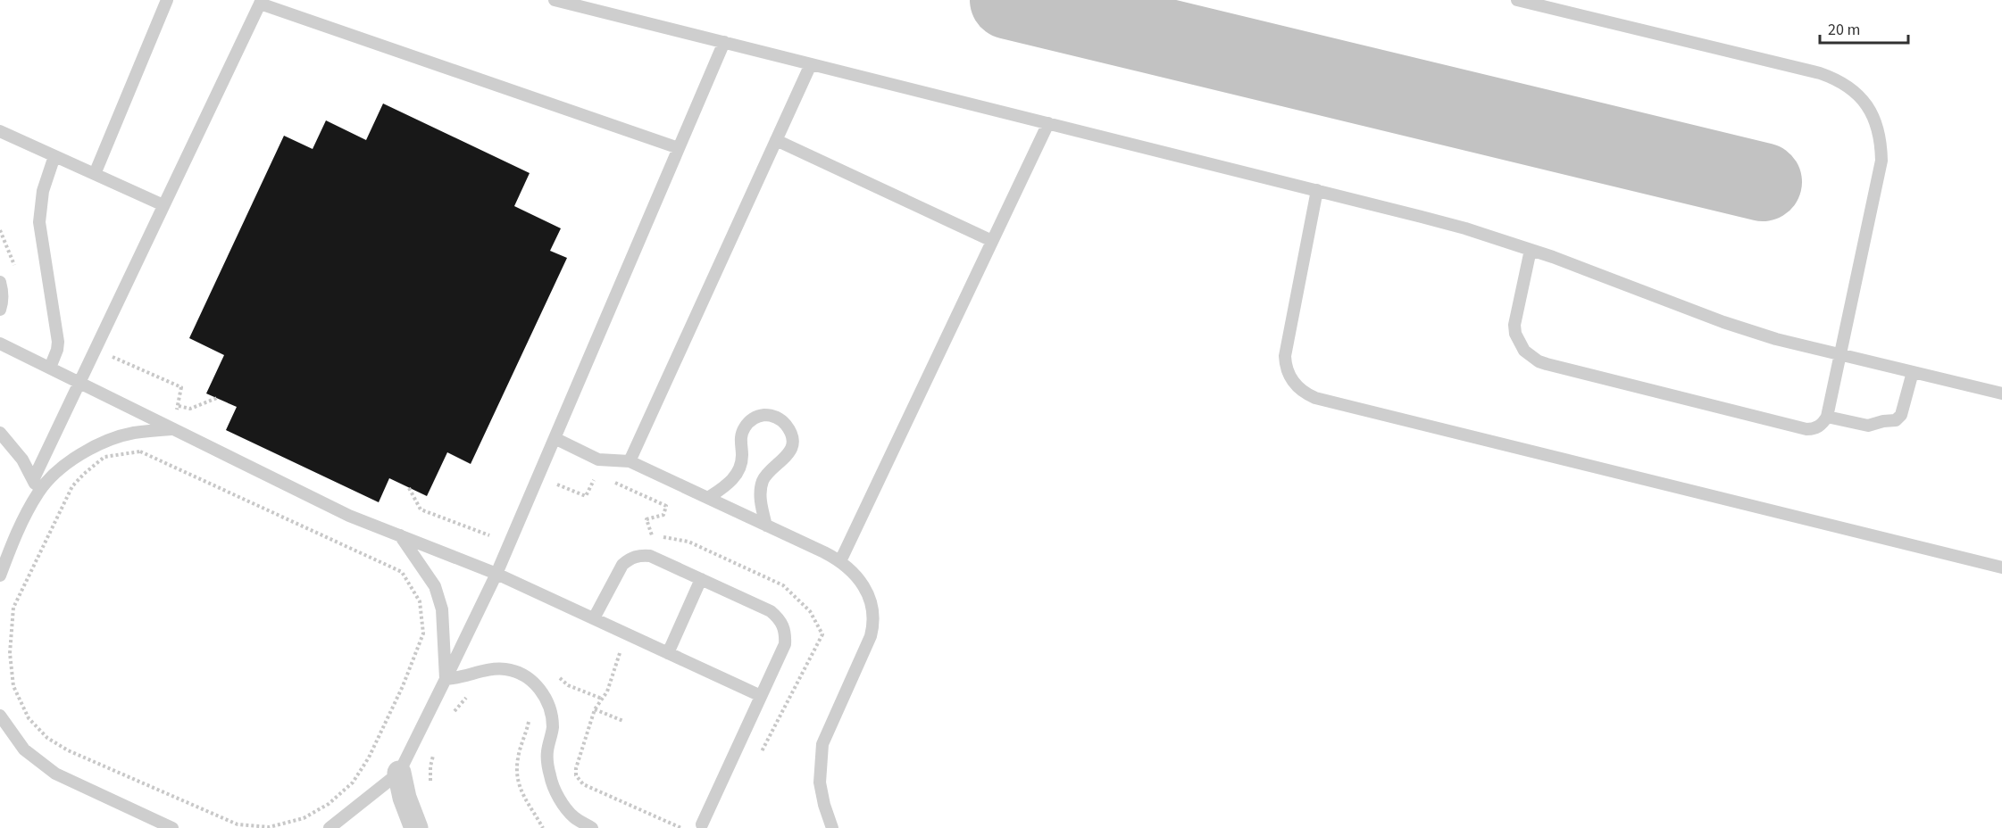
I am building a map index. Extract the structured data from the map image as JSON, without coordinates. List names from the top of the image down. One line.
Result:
{"scale_bar":"20 m"}
